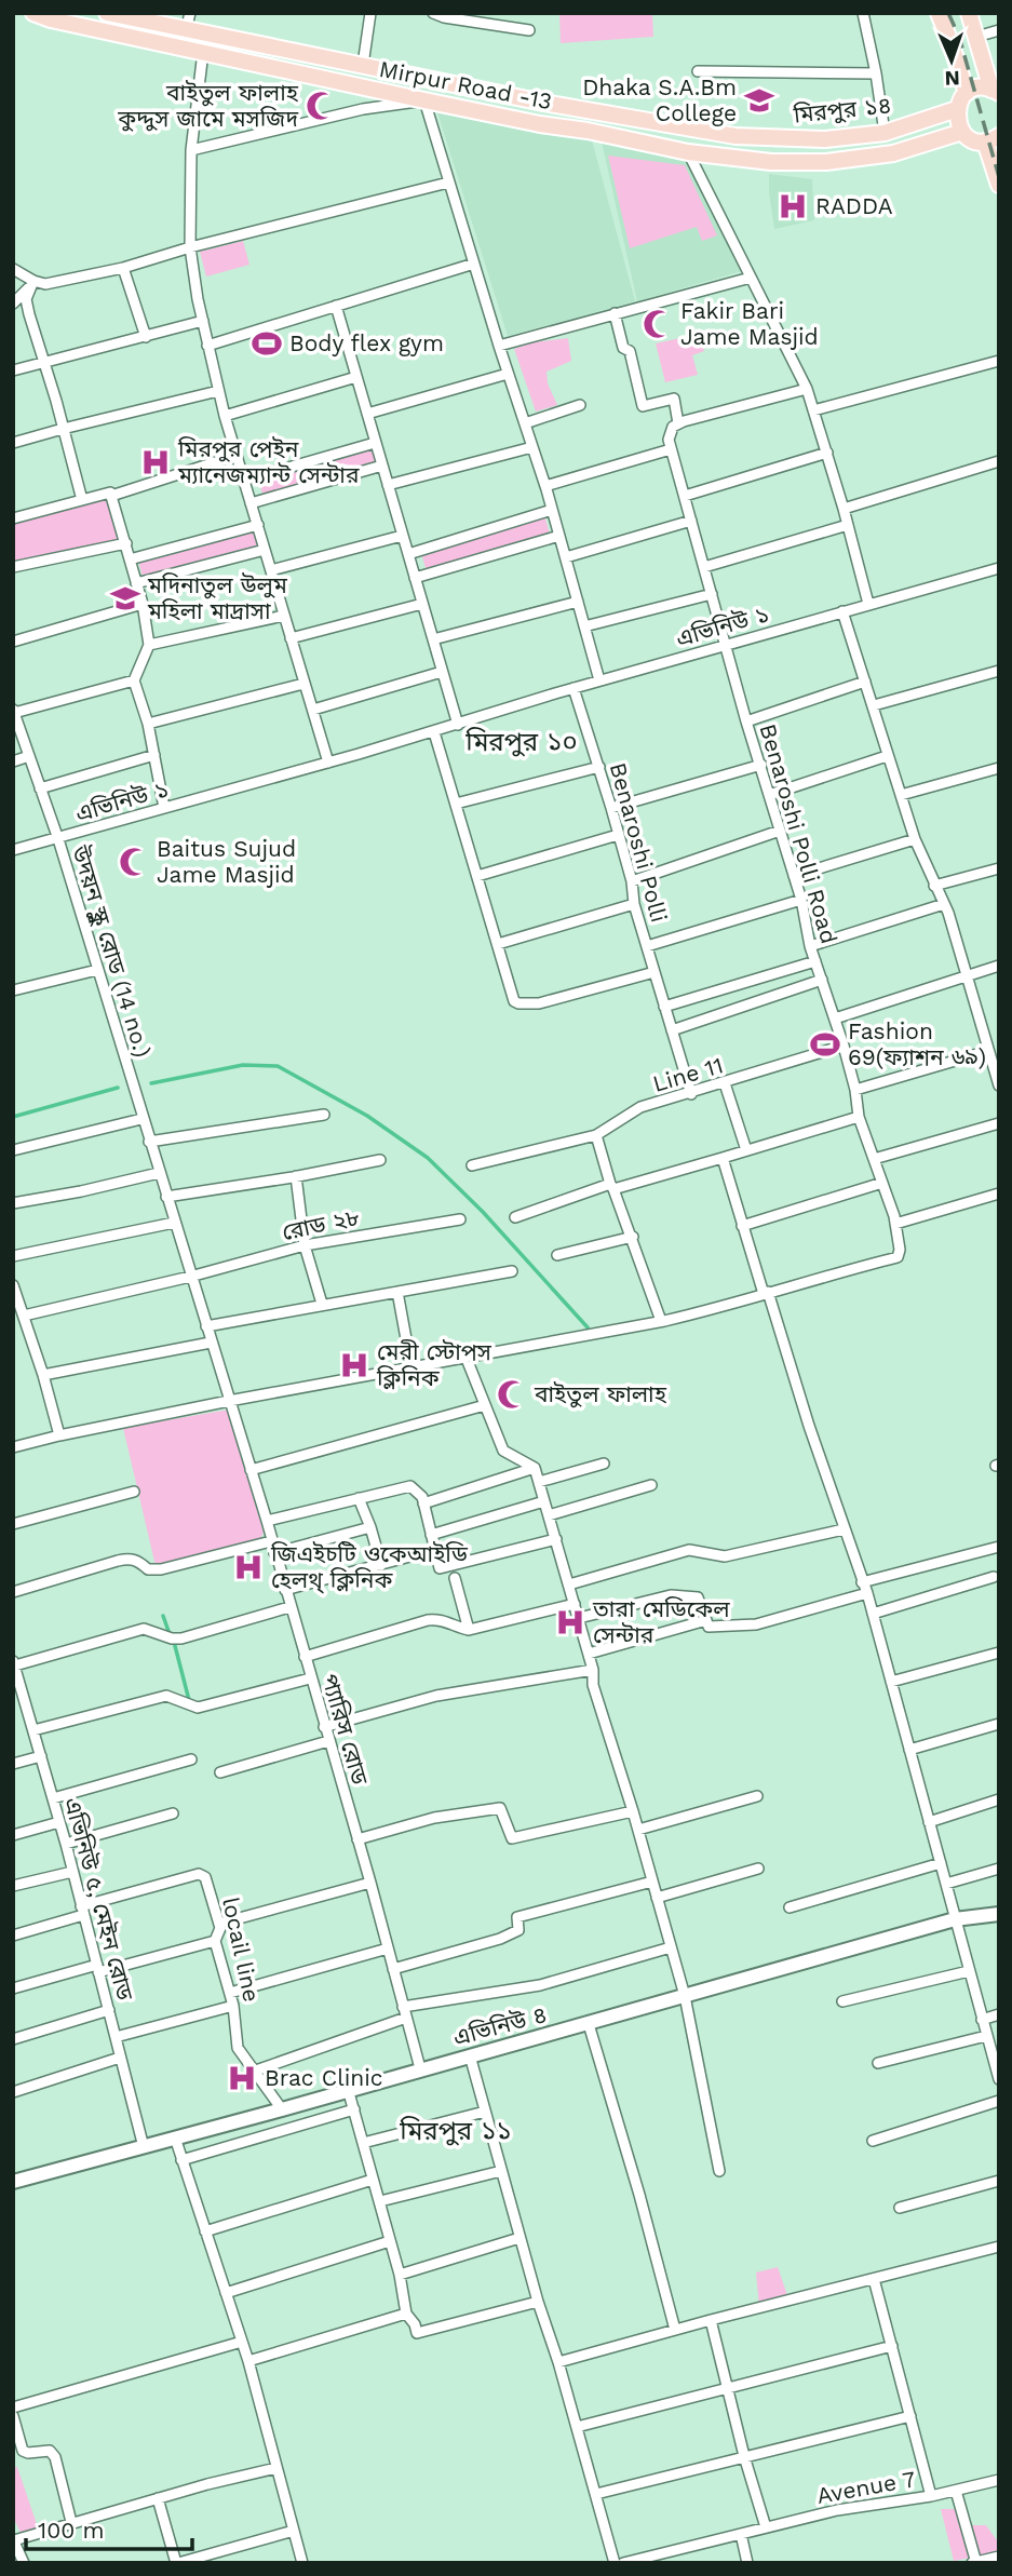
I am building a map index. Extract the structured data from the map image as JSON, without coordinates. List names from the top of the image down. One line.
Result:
{"streets":{"main road":["Mirpur Road -13","মিরপুর ১৪"],"street":["এভিনিউ ১","Benaroshi Polli Road","Benaroshi Polli","উদয়ন স্কুল রোড (14 no.)","Line 11","রোড ২৮","প্যারিস রোড","এভিনিউ ৫, মেইন রোড","locail line","এভিনিউ ৪","Avenue 7"]},"crossings":[["এভিনিউ ১","Benaroshi Polli Road"],["এভিনিউ ১","Benaroshi Polli"],["এভিনিউ ১","উদয়ন স্কুল রোড (14 no.)"],["Benaroshi Polli Road","Line 11"],["Benaroshi Polli","Line 11"],["উদয়ন স্কুল রোড (14 no.)","প্যারিস রোড"],["রোড ২৮","প্যারিস রোড"],["প্যারিস রোড","এভিনিউ ৪"],["এভিনিউ ৫, মেইন রোড","locail line"],["এভিনিউ ৫, মেইন রোড","এভিনিউ ৪"],["locail line","এভিনিউ ৪"]],"districts":["মিরপুর ১০","মিরপুর ১১"],"places":{"school or university":["Dhaka S.A.Bm College","মদিনাতুল উলুম মহিলা মাদ্রাসা"],"mosque":["বাইতুল ফালাহ কুদ্দুস জামে মসজিদ","Fakir Bari Jame Masjid","Baitus Sujud Jame Masjid","বাইতুল ফালাহ"],"hospital":["RADDA","মিরপুর পেইন ম্যানেজম্যান্ট সেন্টার","মেরী স্টোপস ক্লিনিক","জিএইচটি ওকেআইডি হেলথ্ ক্লিনিক","তারা মেডিকেল সেন্টার","Brac Clinic"],"sports":["Body flex gym","Fashion 69(ফ্যাশন ৬৯)"]},"scale_bar":"100 m","north":"bottom"}
